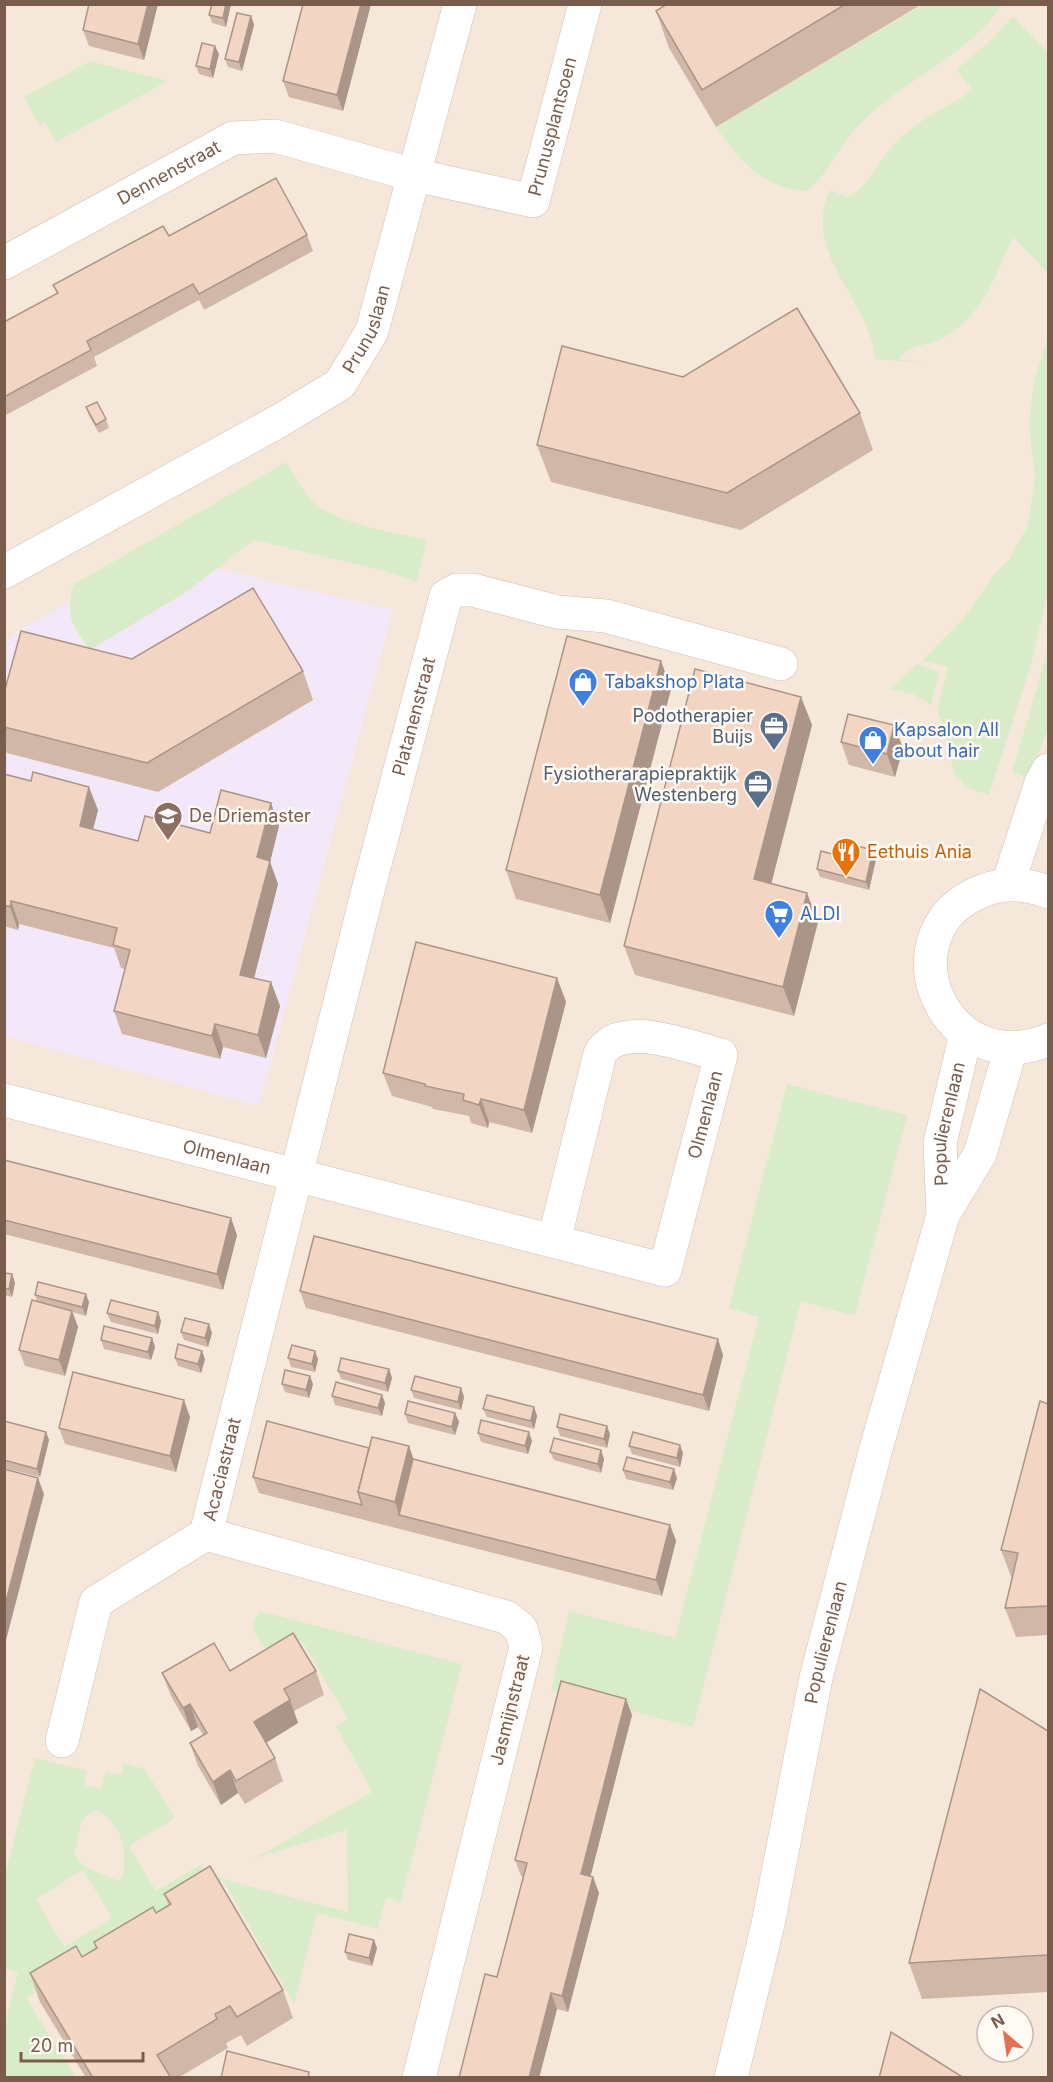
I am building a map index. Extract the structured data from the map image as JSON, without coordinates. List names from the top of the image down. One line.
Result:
{"streets":{"street":["Prunusplantsoen","Dennenstraat","Prunuslaan","Platanenstraat","Olmenlaan","Populierenlaan","Acaciastraat","Jasmijnstraat"]},"crossings":[["Prunusplantsoen","Dennenstraat"],["Prunusplantsoen","Prunuslaan"],["Dennenstraat","Prunuslaan"],["Platanenstraat","Olmenlaan"],["Platanenstraat","Acaciastraat"],["Olmenlaan","Acaciastraat"],["Acaciastraat","Jasmijnstraat"]],"places":{"shop":["Tabakshop Plata","Kapsalon All about hair"],"office":["Podotherapier Buijs","Fysiotherarapiepraktijk Westenberg"],"school or university":["De Driemaster"],"restaurant":["Eethuis Ania"],"supermarket":["ALDI"]},"scale_bar":"20 m","north":"top left"}
